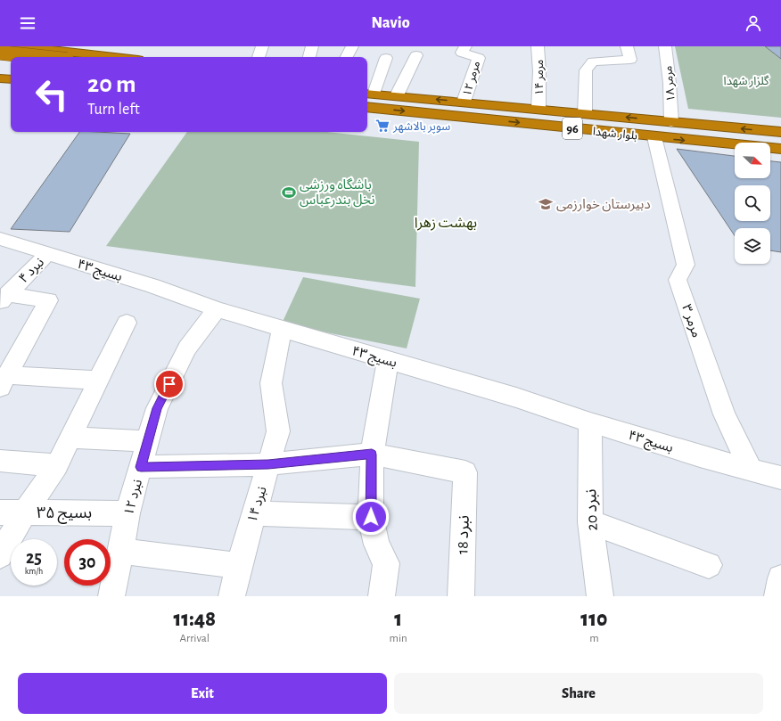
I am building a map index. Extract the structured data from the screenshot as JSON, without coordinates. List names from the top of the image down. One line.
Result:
{"streets":{"highway":["96","بلوار شهدا"],"street":["مرمر ۱۴","مرمر ۱۲","مرمر ۱۸","نبرد ۴","بسیج ۴۳","مرمر ۳","نبرد ۱۲","نبرد ۱۴","نبرد 20","بسیج ۳۵","نبرد 18"]},"crossings":[["مرمر ۱۴","بلوار شهدا"],["مرمر ۱۲","بلوار شهدا"],["مرمر ۱۸","بلوار شهدا"],["بلوار شهدا","مرمر ۳"],["نبرد ۴","بسیج ۴۳"],["بسیج ۴۳","مرمر ۳"],["بسیج ۴۳","نبرد ۱۲"],["بسیج ۴۳","نبرد ۱۴"],["بسیج ۴۳","نبرد 20"],["نبرد ۱۲","بسیج ۳۵"]],"districts":["بهشت زهرا"],"parks":["گلزار شهدا"],"places":{"supermarket":["سوپر بالاشهر"],"sports":["باشگاه ورزشی نخل بندرعباس"],"school or university":["دبیرستان خوارزمی"]},"north":"bottom right","page":{"header":"Navio","turn":["20 m","Turn left"],"speed":"25 km/h","limit":"30","eta":["11:48","Arrival","1","min","110","m"],"buttons":["Exit","Share"]}}
